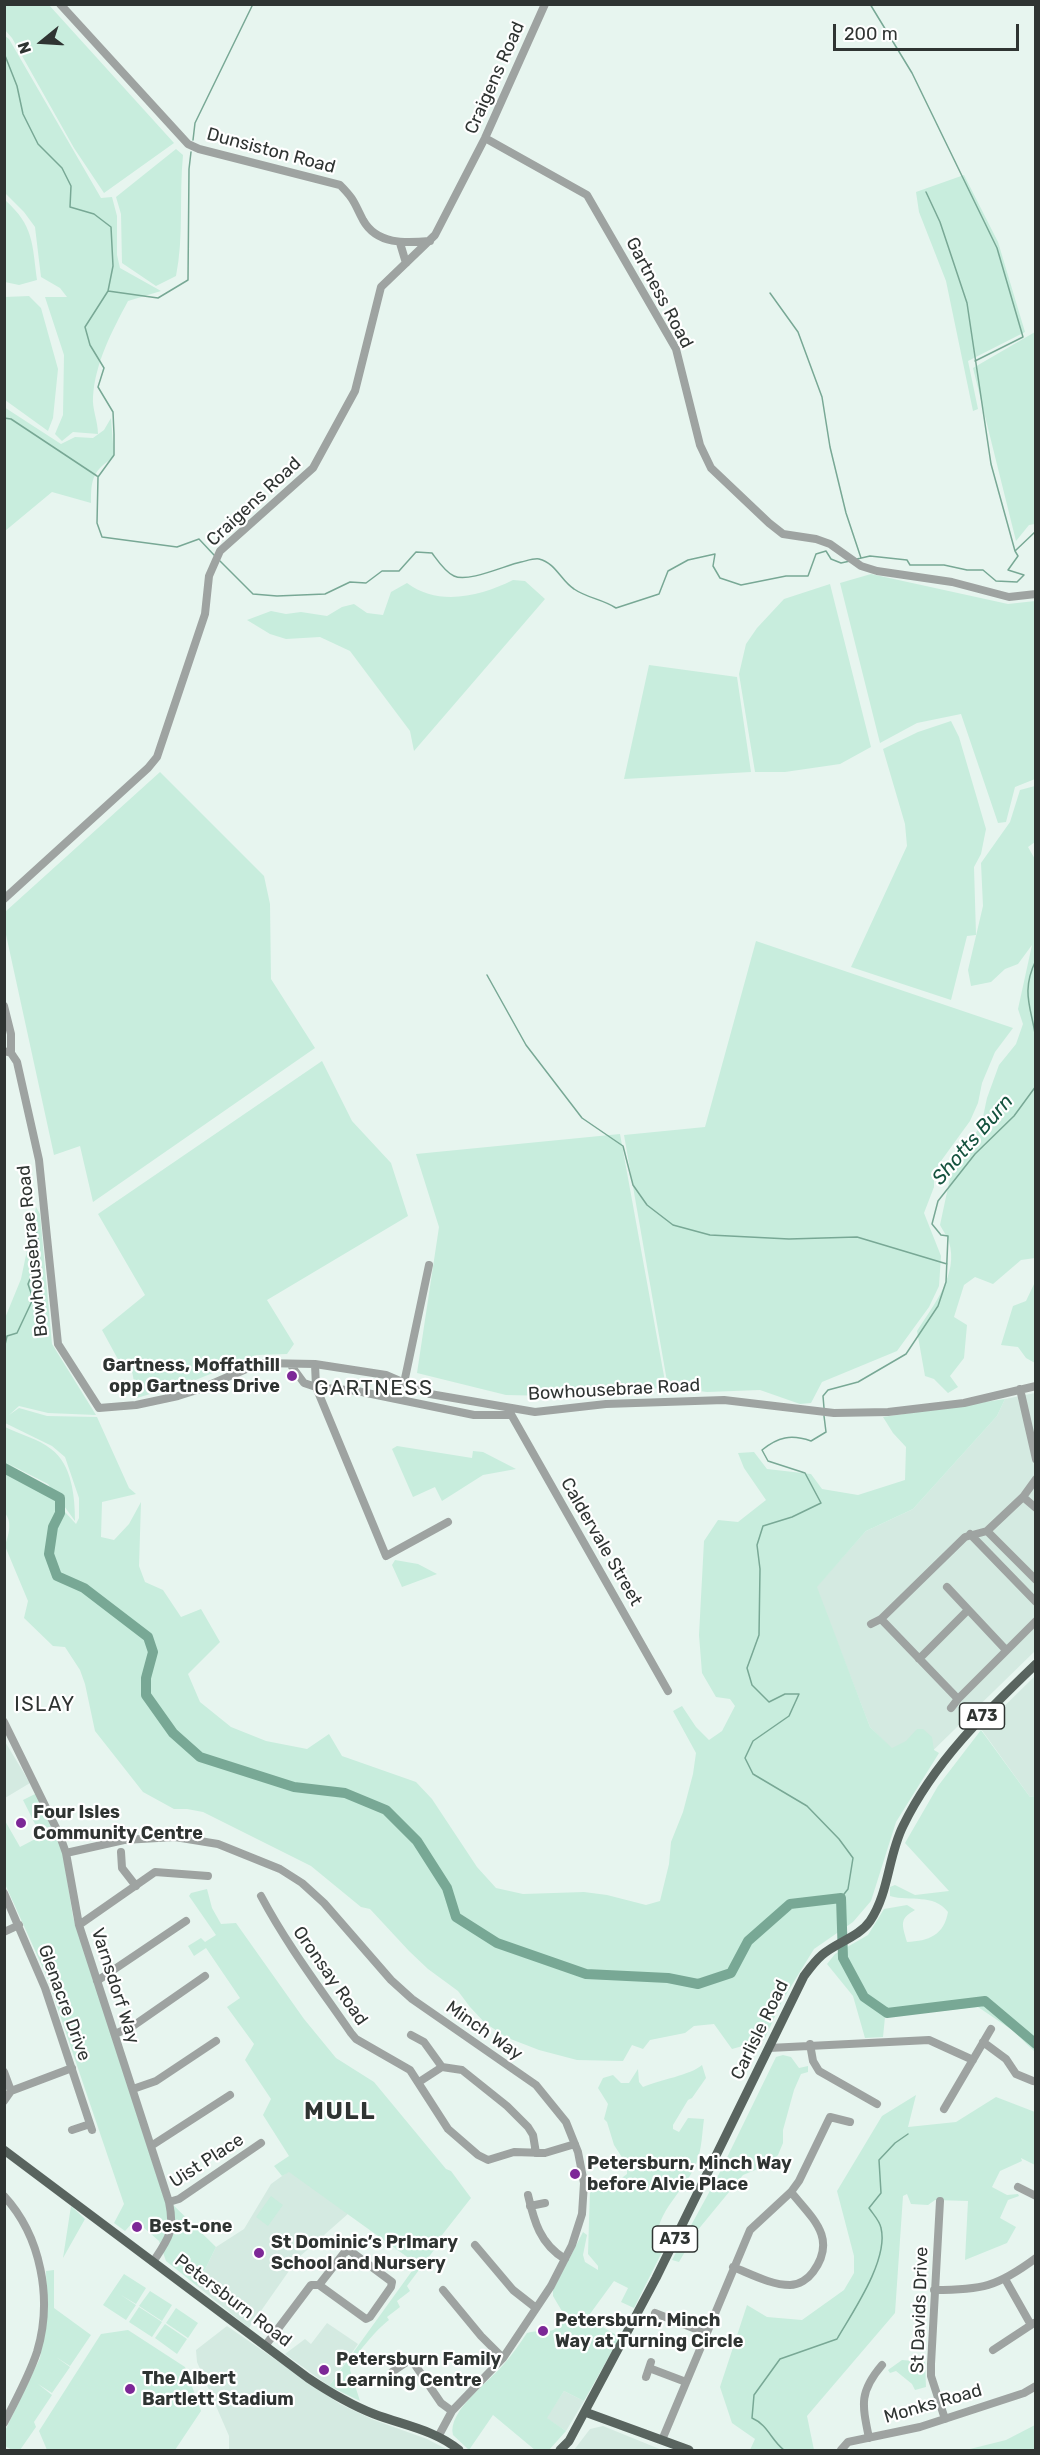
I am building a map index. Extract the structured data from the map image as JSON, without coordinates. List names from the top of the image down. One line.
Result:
{"streets":{"main road":["A73","Carlisle Road","Petersburn Road"],"street":["Craigens Road","Dunsiston Road","Gartness Road","Bowhousebrae Road","Caldervale Street","Oronsay Road","Varnsdorf Way","Glenacre Drive","Minch Way","Uist Place","St Davids Drive","Monks Road"]},"crossings":[["Craigens Road","Dunsiston Road"],["Craigens Road","Gartness Road"],["Bowhousebrae Road","Caldervale Street"],["Varnsdorf Way","Minch Way"],["Varnsdorf Way","Uist Place"],["Varnsdorf Way","Petersburn Road"],["Minch Way","Petersburn Road"],["St Davids Drive","Monks Road"]],"districts":["GARTNESS","ISLAY","MULL"],"water":["Shotts Burn"],"places":["Gartness, Moffathill opp Gartness Drive","Four Isles Community Centre","Petersburn, Minch Way before Alvie Place","Best-one","St Dominic’s PrImary School and Nursery","Petersburn, Minch Way at Turning Circle","Petersburn Family Learning Centre","The Albert Bartlett Stadium"],"scale_bar":"200 m","north":"left"}
